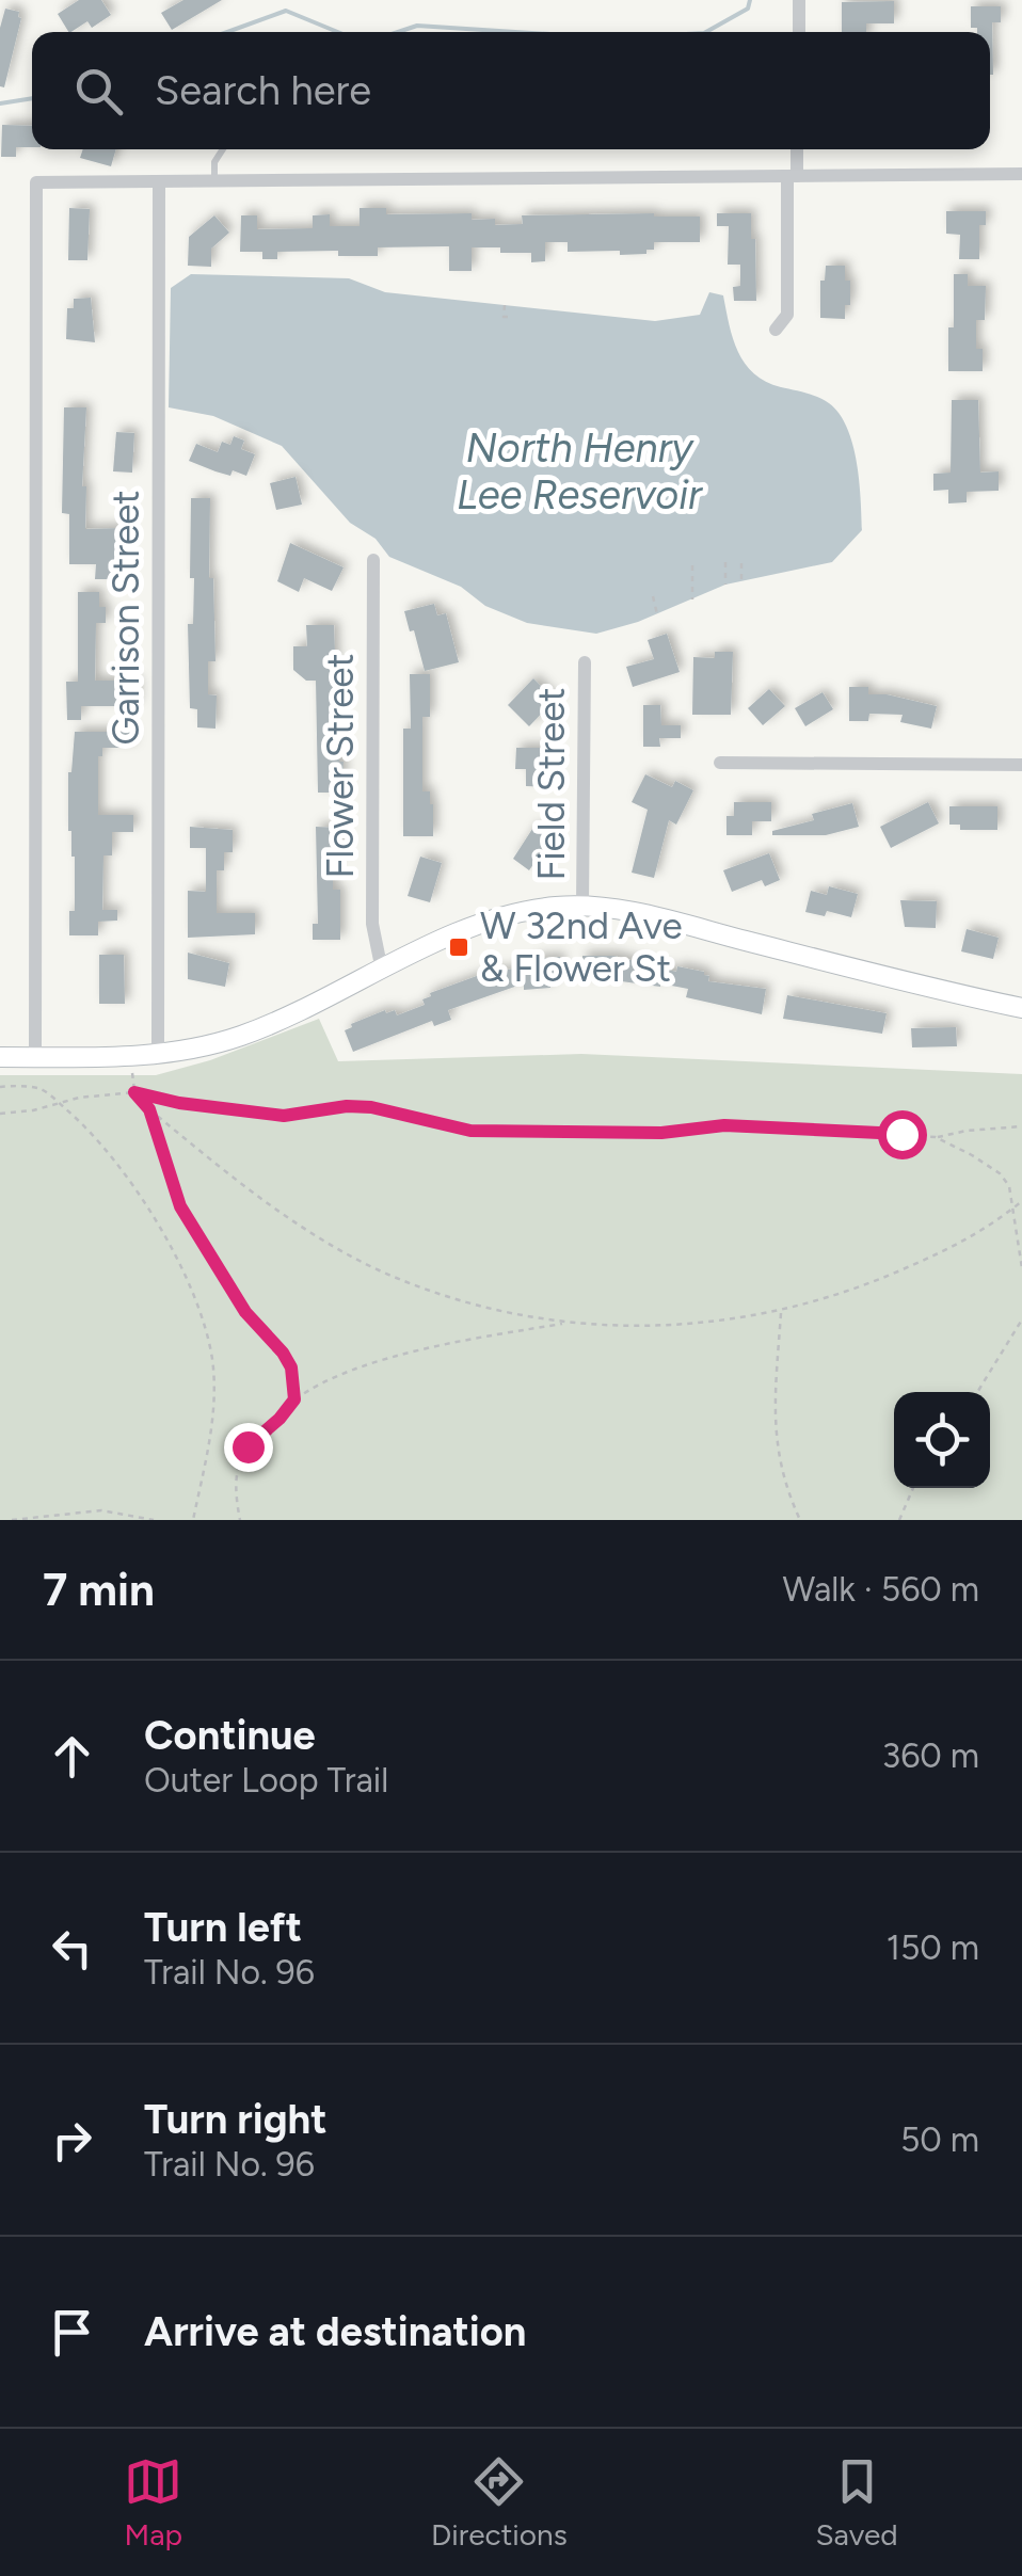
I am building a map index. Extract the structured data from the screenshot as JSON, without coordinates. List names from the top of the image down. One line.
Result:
{"streets":{"street":["Garrison Street","Flower Street","Field Street"]},"water":["North Henry Lee Reservoir"],"places":{"transit":["W 32nd Ave & Flower St"]},"page":{"search":"Search here","heading":["7 min","Walk · 560 m"],"list":[["Continue","Outer Loop Trail","360 m"],["Turn left","Trail No. 96","150 m"],["Turn right","Trail No. 96","50 m"],"Arrive at destination"],"nav":["Map","Directions","Saved"]}}
